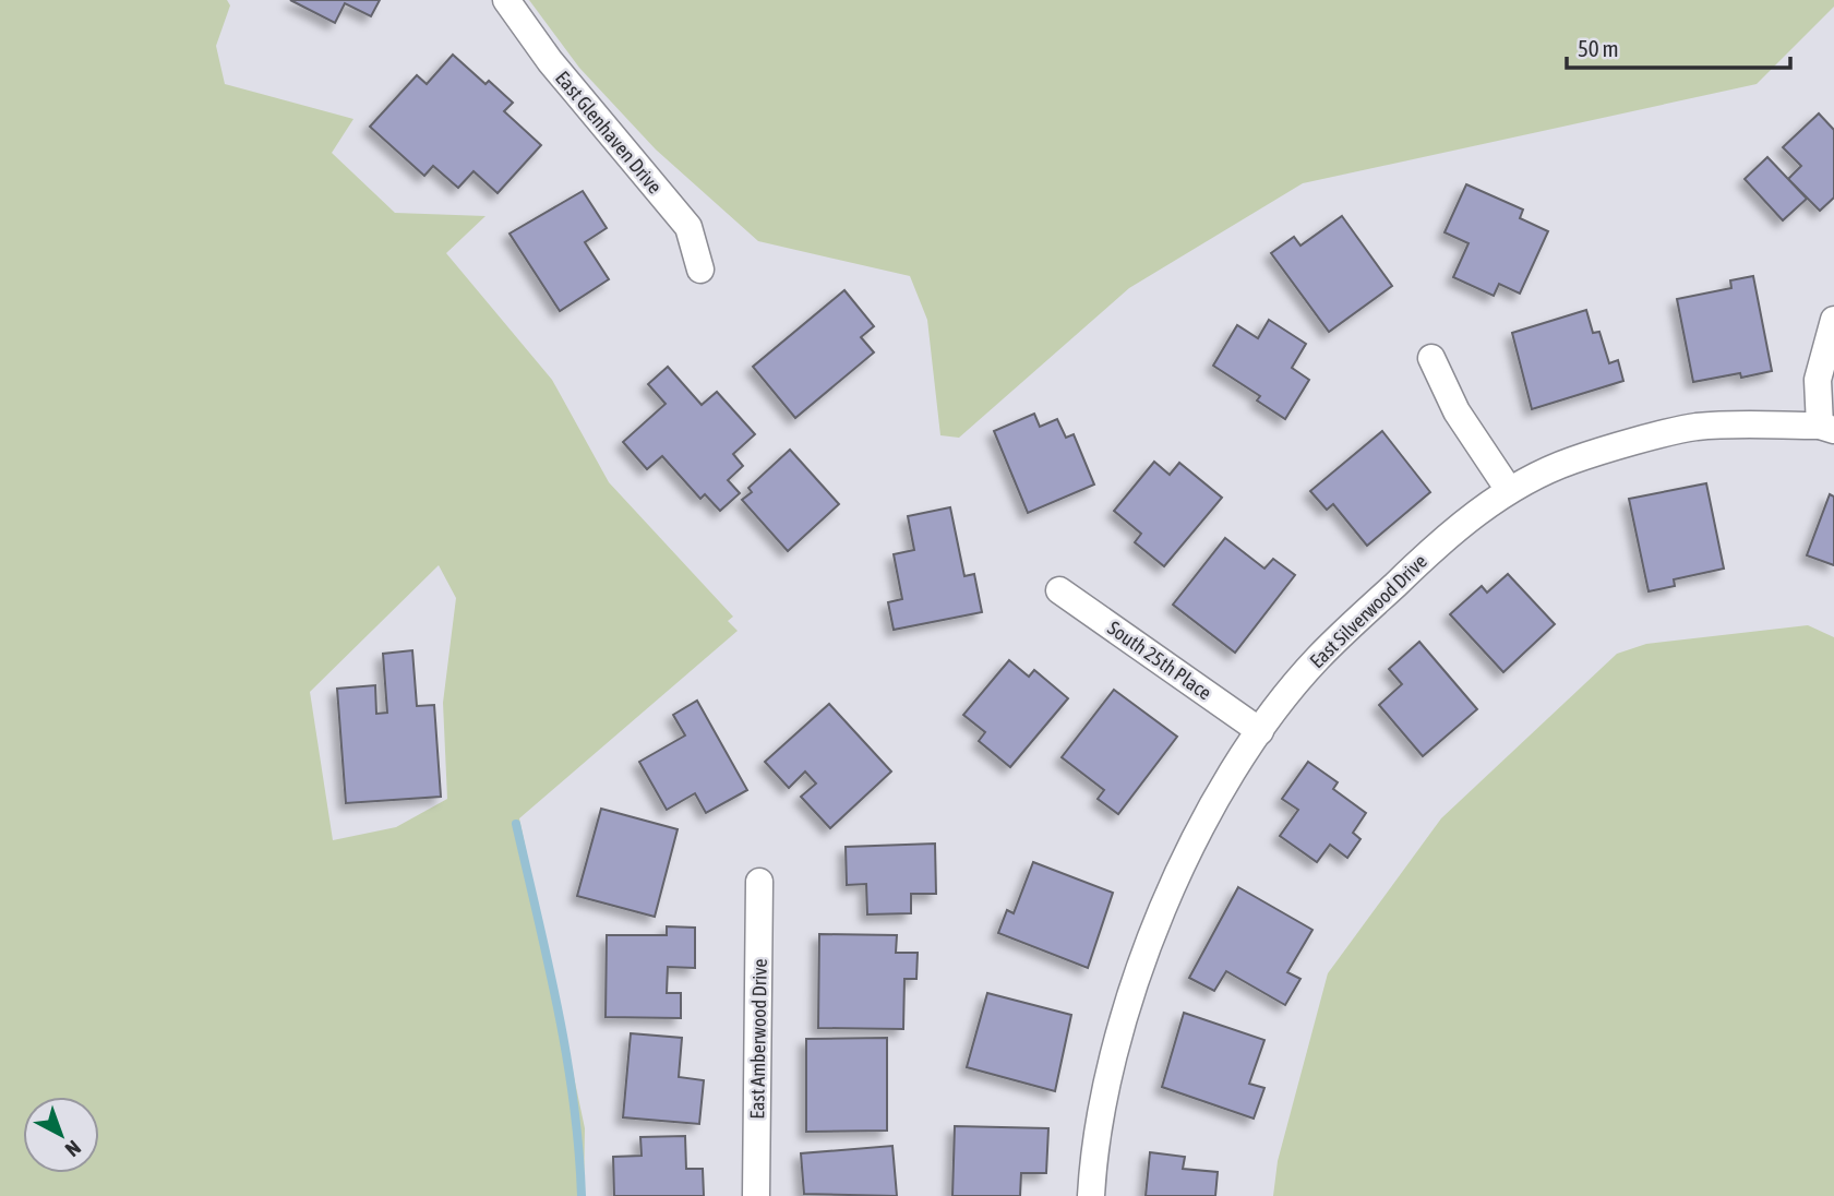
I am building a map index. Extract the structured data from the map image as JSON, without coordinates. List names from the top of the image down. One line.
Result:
{"streets":{"street":["East Glenhaven Drive","East Silverwood Drive","South 25th Place","East Amberwood Drive"]},"crossings":[["East Silverwood Drive","South 25th Place"]],"scale_bar":"50 m","north":"bottom right"}
